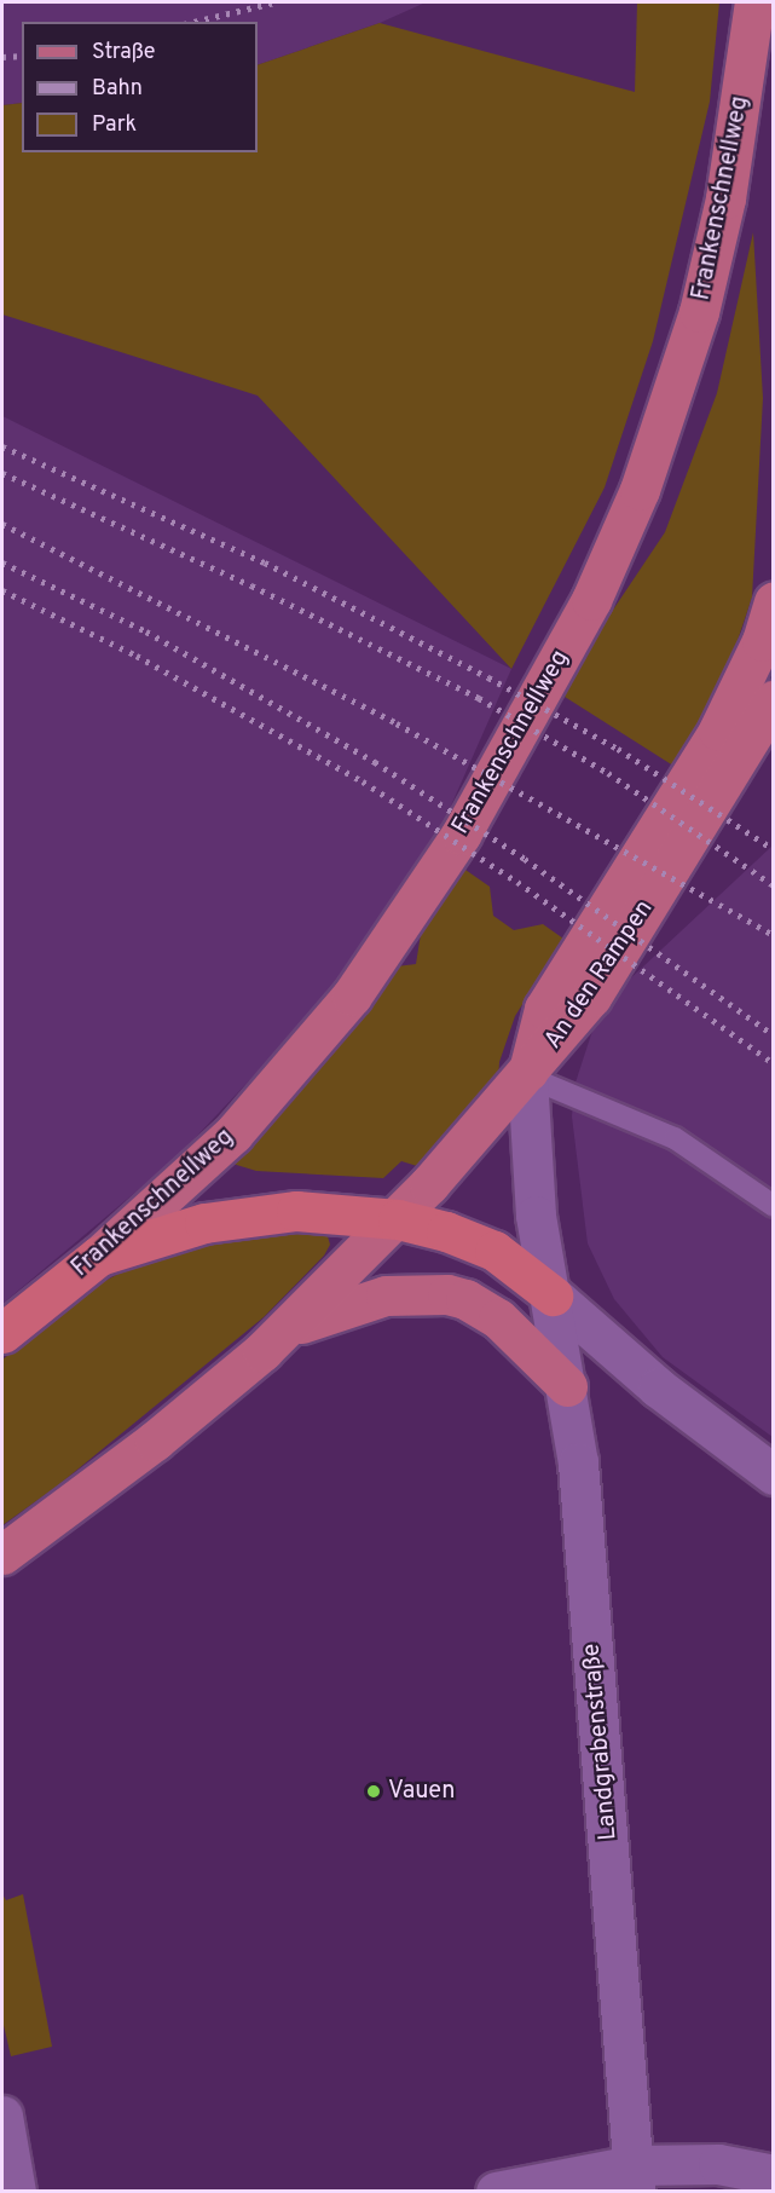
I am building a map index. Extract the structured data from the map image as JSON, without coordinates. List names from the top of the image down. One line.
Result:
{"streets":{"highway":["Frankenschnellweg"],"main road":["An den Rampen","Landgrabenstraße"]},"places":["Vauen"],"legend":["Straße","Bahn","Park"]}
